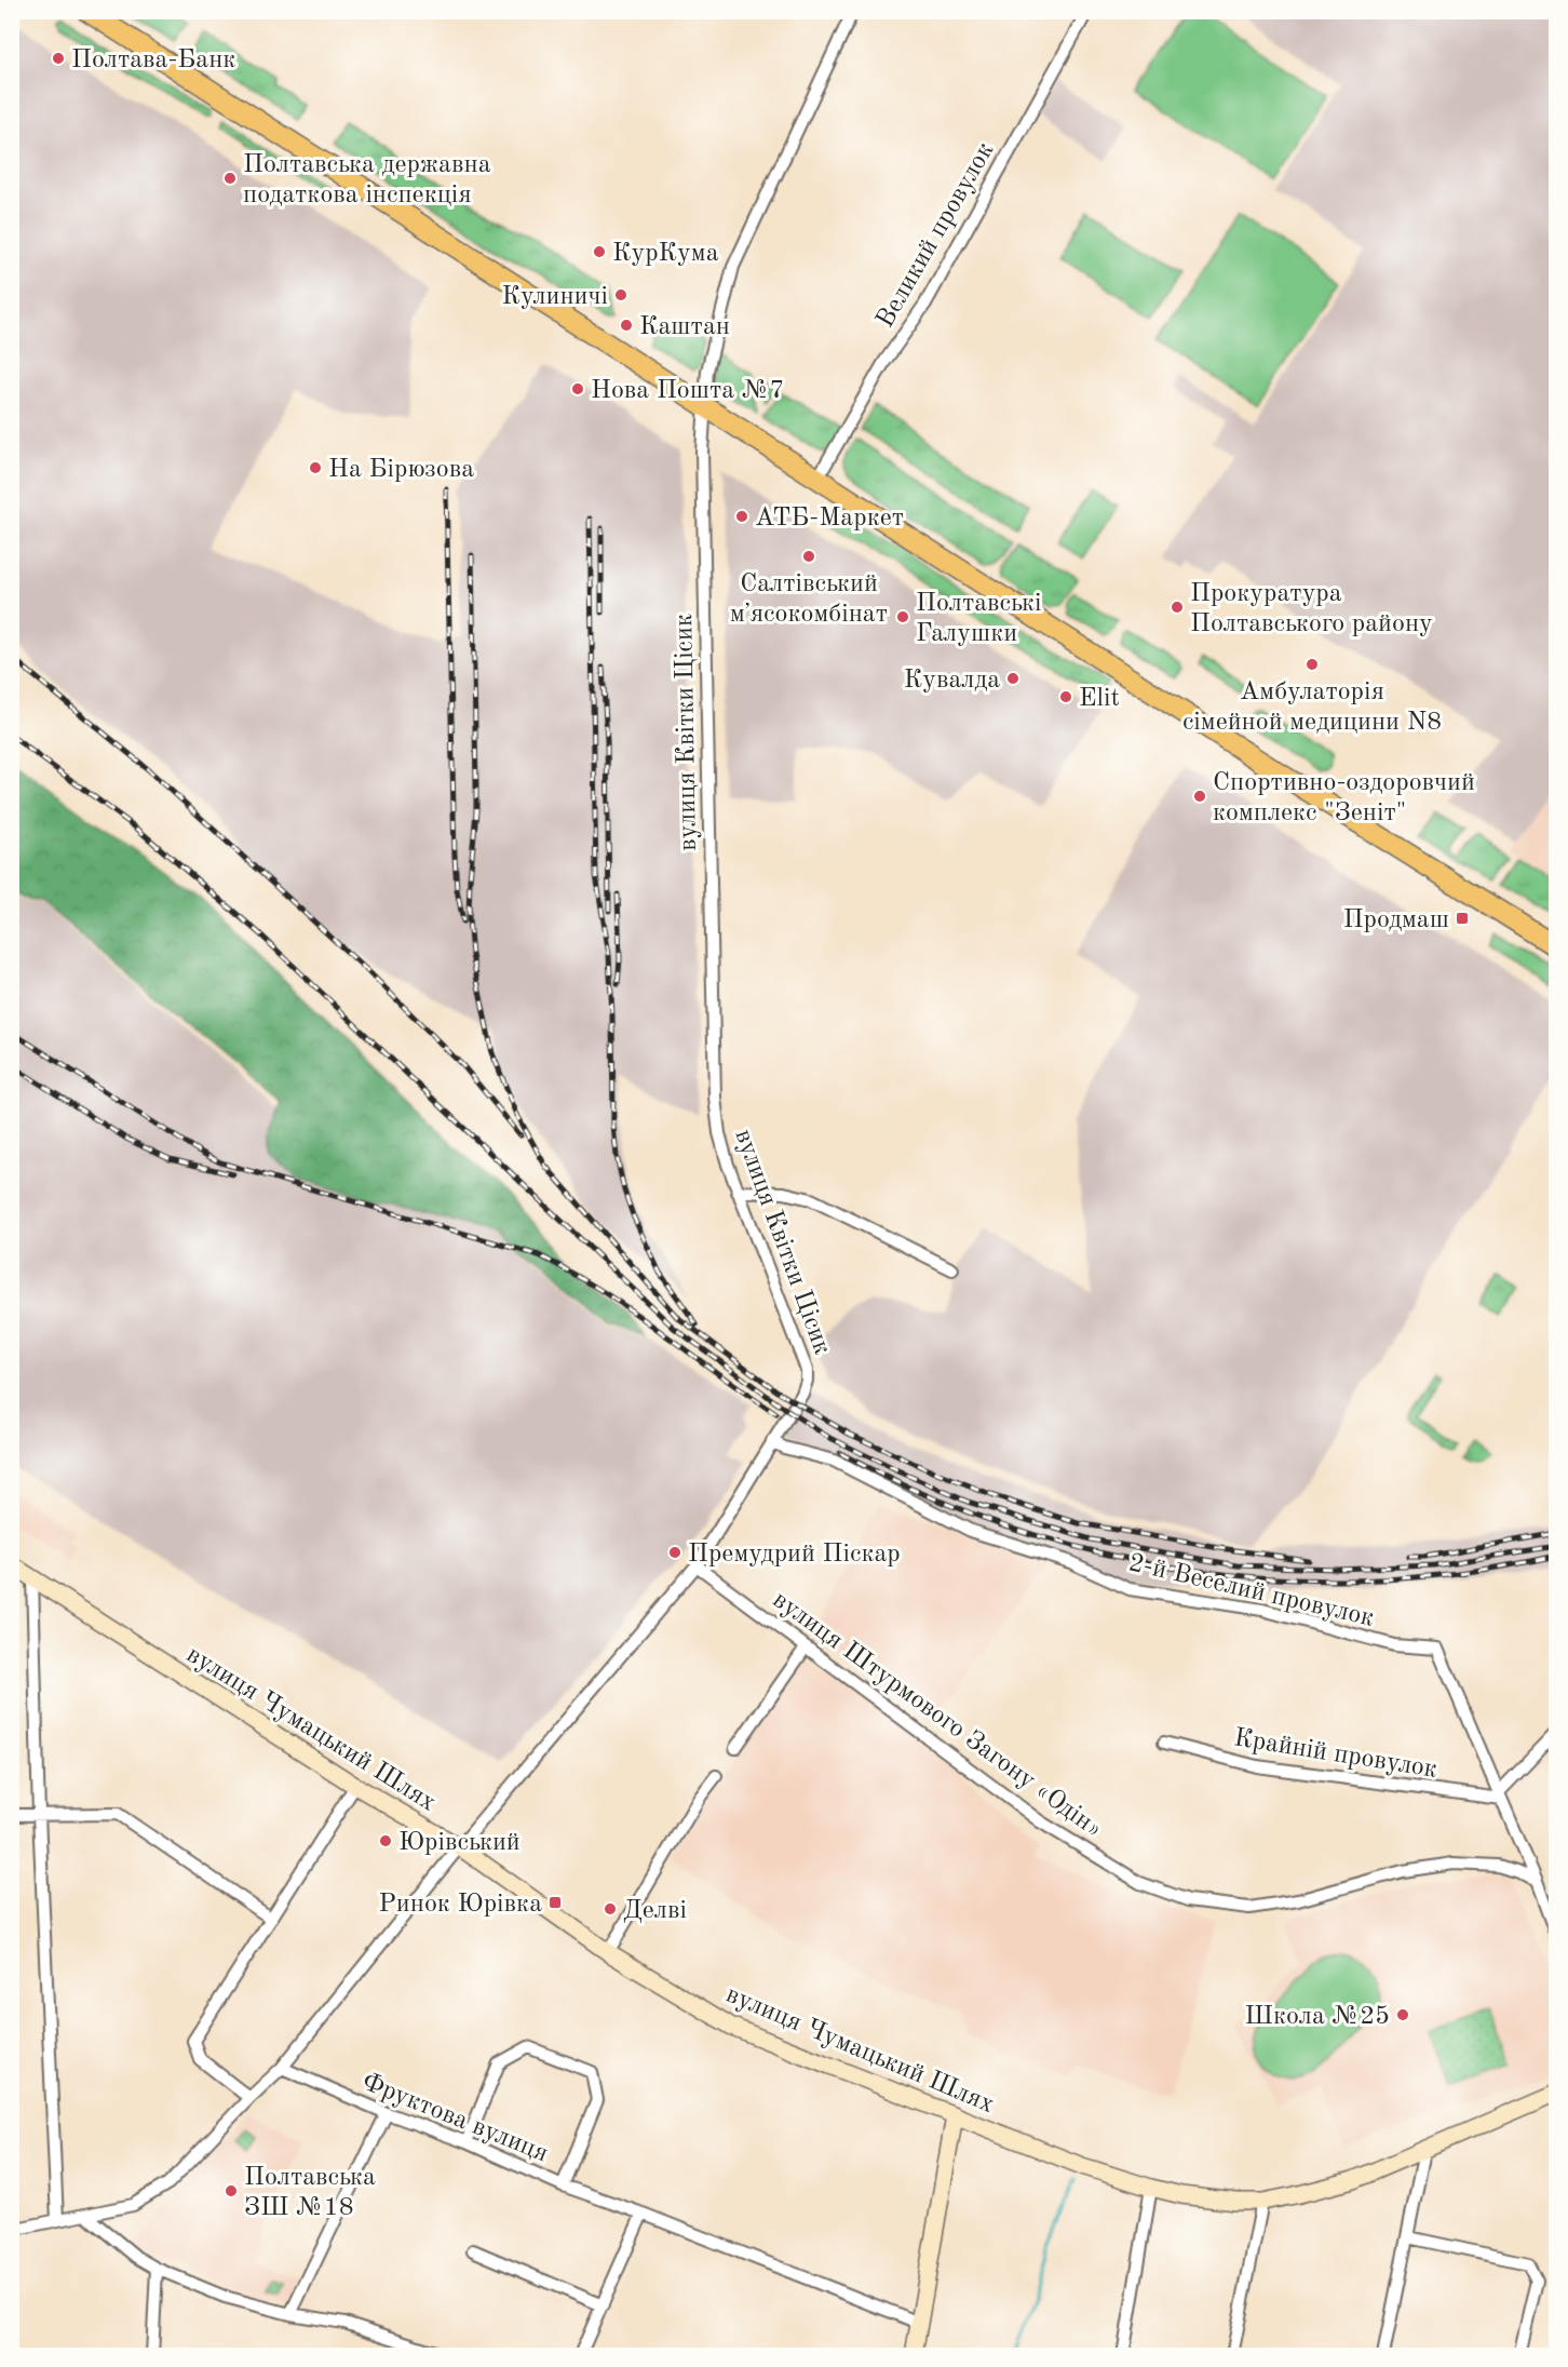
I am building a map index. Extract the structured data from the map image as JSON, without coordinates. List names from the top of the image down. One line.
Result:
{"streets":{"main road":["вулиця Чумацький Шлях"],"street":["Великий провулок","вулиця Квітки Цісик","2-й Веселий провулок","вулиця Штурмового Загону «Одін»","Крайній провулок","Фруктова вулиця"]},"crossings":[["вулиця Квітки Цісик","2-й Веселий провулок"],["вулиця Квітки Цісик","вулиця Штурмового Загону «Одін»"],["вулиця Квітки Цісик","вулиця Чумацький Шлях"],["вулиця Квітки Цісик","Фруктова вулиця"],["2-й Веселий провулок","Крайній провулок"]],"places":{"other":["Полтава-Банк","Полтавська державна податкова інспекція","КурКума","Кулиничі","Каштан","Нова Пошта №7","На Бірюзова","АТБ-Маркет","Салтівський мʼясокомбінат","Прокуратура Полтавського району","Полтавські Галушки","Амбулаторія сімейной медицини N8","Кувалда","Elit","Спортивно-оздоровчий комплекс \"Зеніт\"","Премудрий Піскар","Юрівський","Делві","Школа №25","Полтавська ЗШ №18"],"transit":["Продмаш","Ринок Юрівка"]}}
